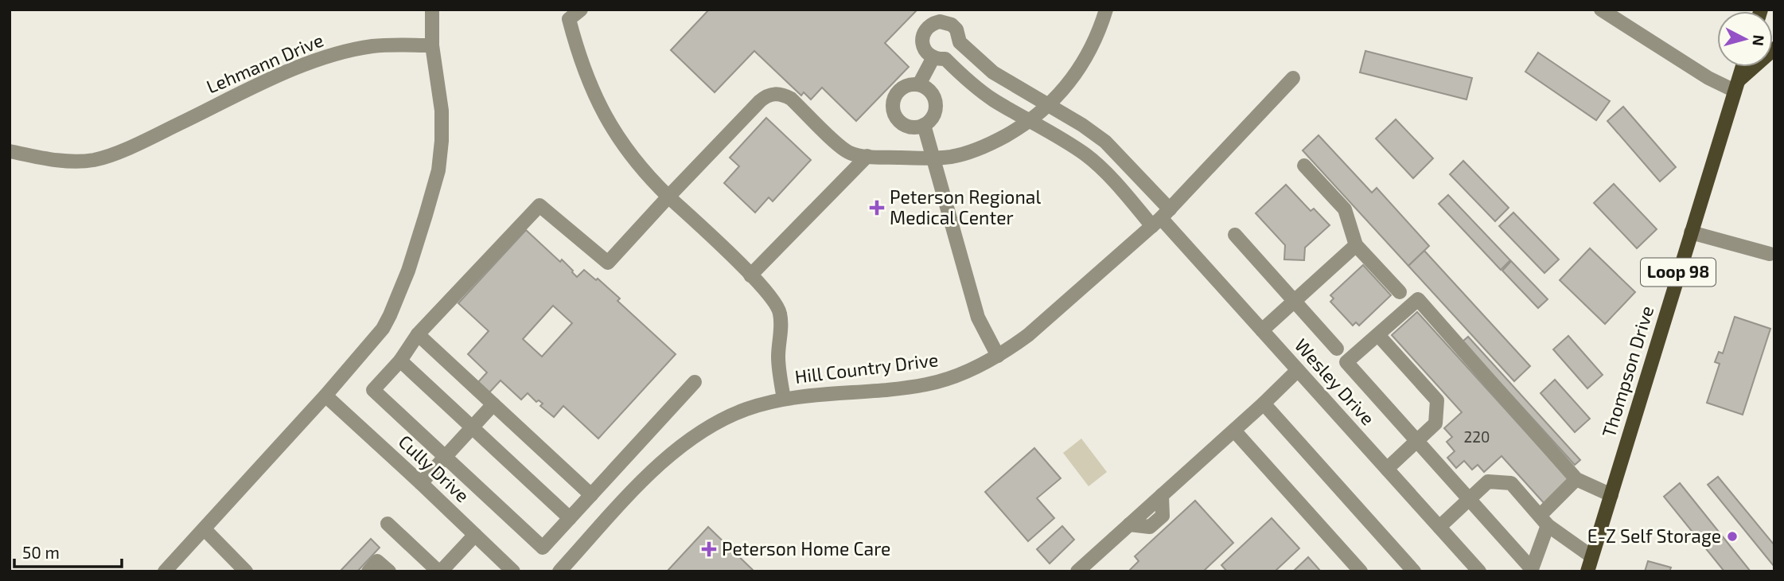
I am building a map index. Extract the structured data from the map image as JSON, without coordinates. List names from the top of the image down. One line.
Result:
{"streets":{"main road":["Loop 98","Thompson Drive"],"street":["Lehmann Drive","Hill Country Drive","Wesley Drive","Cully Drive"]},"crossings":[["Hill Country Drive","Wesley Drive"]],"places":{"health":["Peterson Regional Medical Center","Peterson Home Care"],"other":["E-Z Self Storage"]},"house_numbers":["220"],"scale_bar":"50 m","north":"right"}
